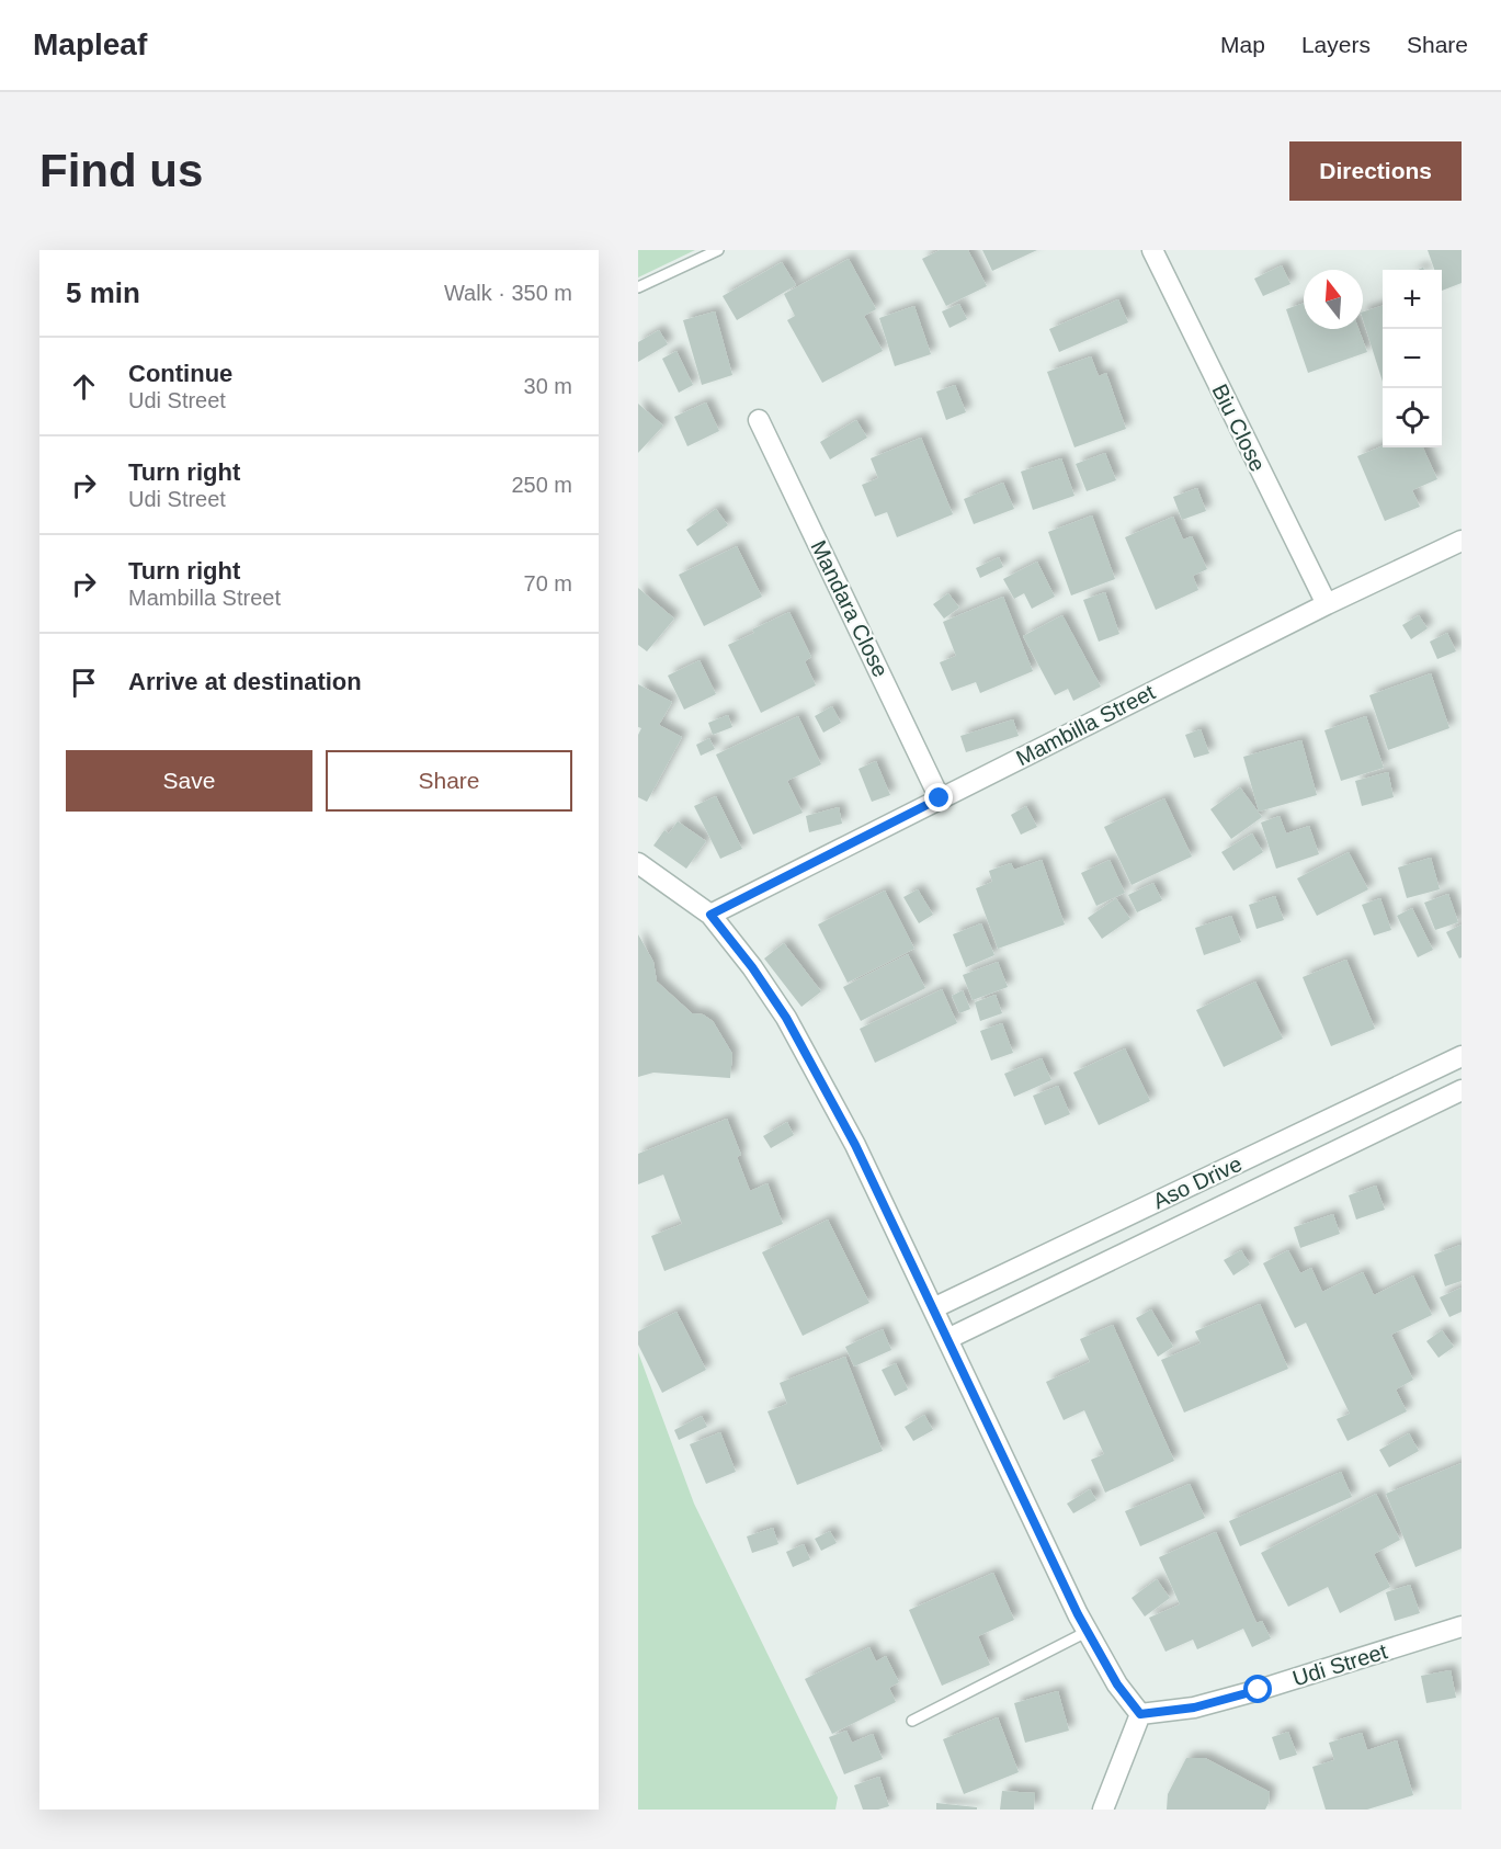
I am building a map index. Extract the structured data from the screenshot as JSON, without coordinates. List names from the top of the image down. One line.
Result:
{"streets":{"street":["Biu Close","Mandara Close","Mambilla Street","Aso Drive","Udi Street"]},"crossings":[["Biu Close","Mambilla Street"],["Mandara Close","Mambilla Street"]],"north":"top","page":{"header":"Mapleaf","nav":["Map","Layers","Share"],"buttons":["Directions",["Save","Share"]],"title":"Find us","heading":["5 min","Walk · 350 m"],"map_buttons":["+","−"],"list":[["Continue","Udi Street","30 m"],["Turn right","Udi Street","250 m"],["Turn right","Mambilla Street","70 m"],"Arrive at destination"]}}
